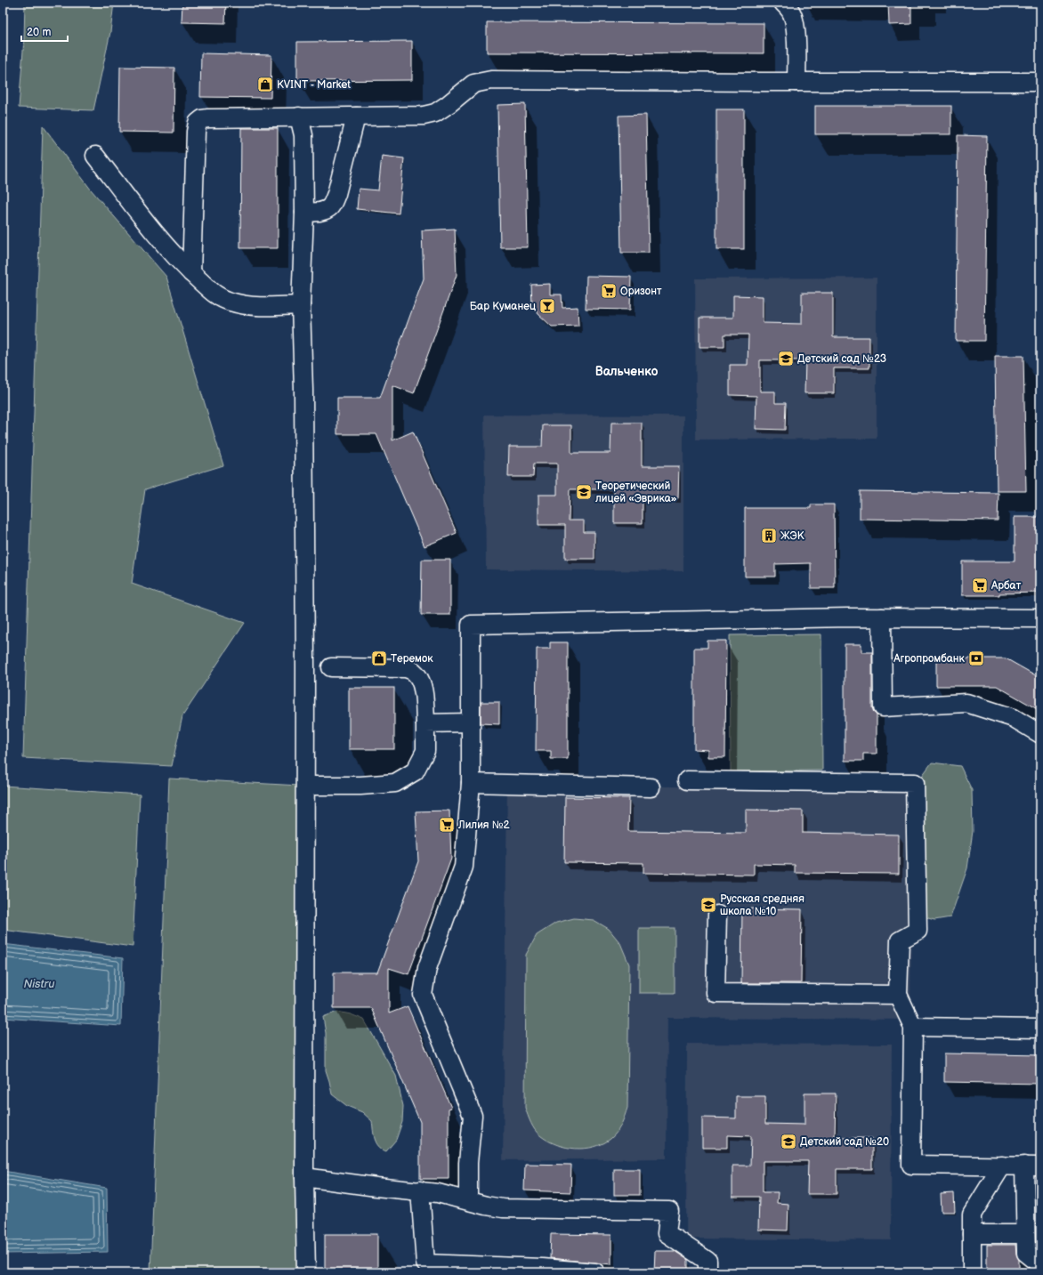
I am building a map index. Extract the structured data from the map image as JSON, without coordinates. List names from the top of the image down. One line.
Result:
{"districts":["Вальченко"],"water":["Nistru"],"places":{"shop":["KVINT - Market","Теремок"],"supermarket":["Оризонт","Арбат","Лилия №2"],"bar":["Бар Куманец"],"school or university":["Детский сад №23","Теоретический лицей «Эврика»","Русская средняя школа №10","Детский сад №20"],"building":["ЖЭК"],"bank":["Агропромбанк"]},"scale_bar":"20 m"}
